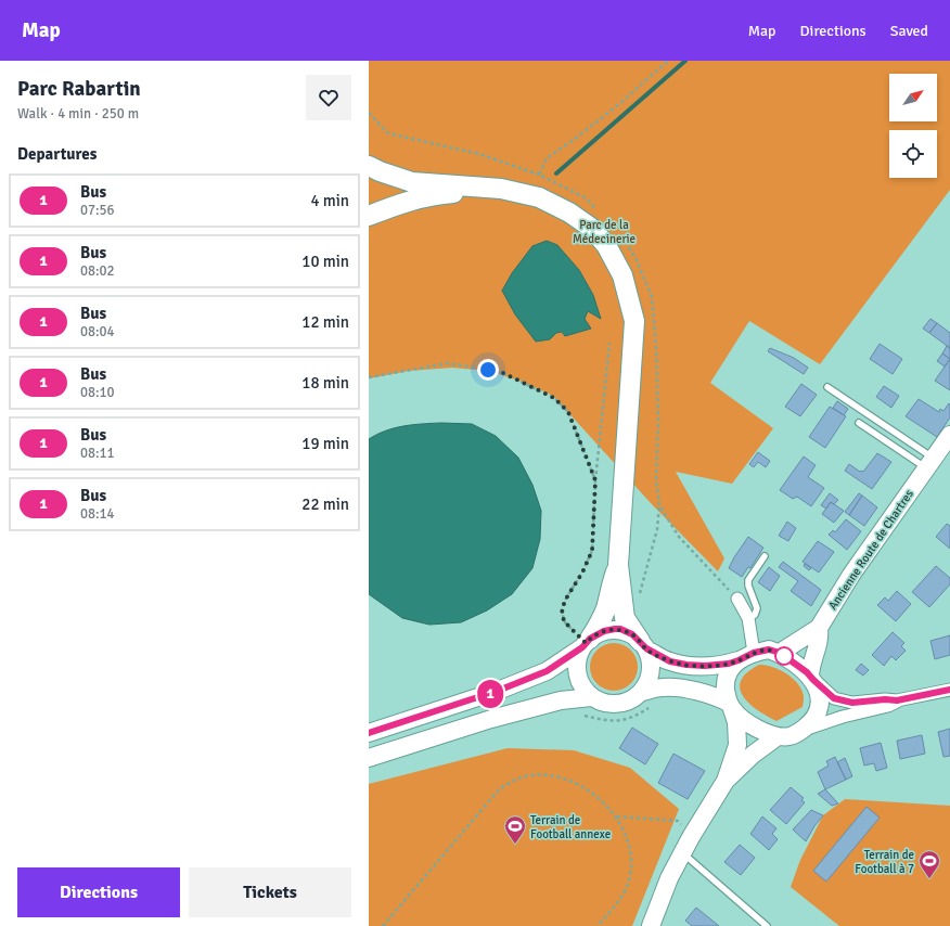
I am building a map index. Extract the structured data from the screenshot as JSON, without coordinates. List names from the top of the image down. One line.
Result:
{"streets":{"main road":["Ancienne Route de Chartres"]},"parks":["Parc de la Médecinerie"],"places":{"sports":["Terrain de Football annexe","Terrain de Football à 7"]},"lines":["bus line 1"],"north":"top right","page":{"header":"Map","nav":["Map","Directions","Saved"],"heading":[["Parc Rabartin","Walk · 4 min · 250 m"],"Departures"],"on_map":"1","list":[{"mark":"1","name":"Bus","note":"07:56","value":"4 min"},{"mark":"1","name":"Bus","note":"08:02","value":"10 min"},{"mark":"1","name":"Bus","note":"08:04","value":"12 min"},{"mark":"1","name":"Bus","note":"08:10","value":"18 min"},{"mark":"1","name":"Bus","note":"08:11","value":"19 min"},{"mark":"1","name":"Bus","note":"08:14","value":"22 min"}],"buttons":["Directions","Tickets"]}}
